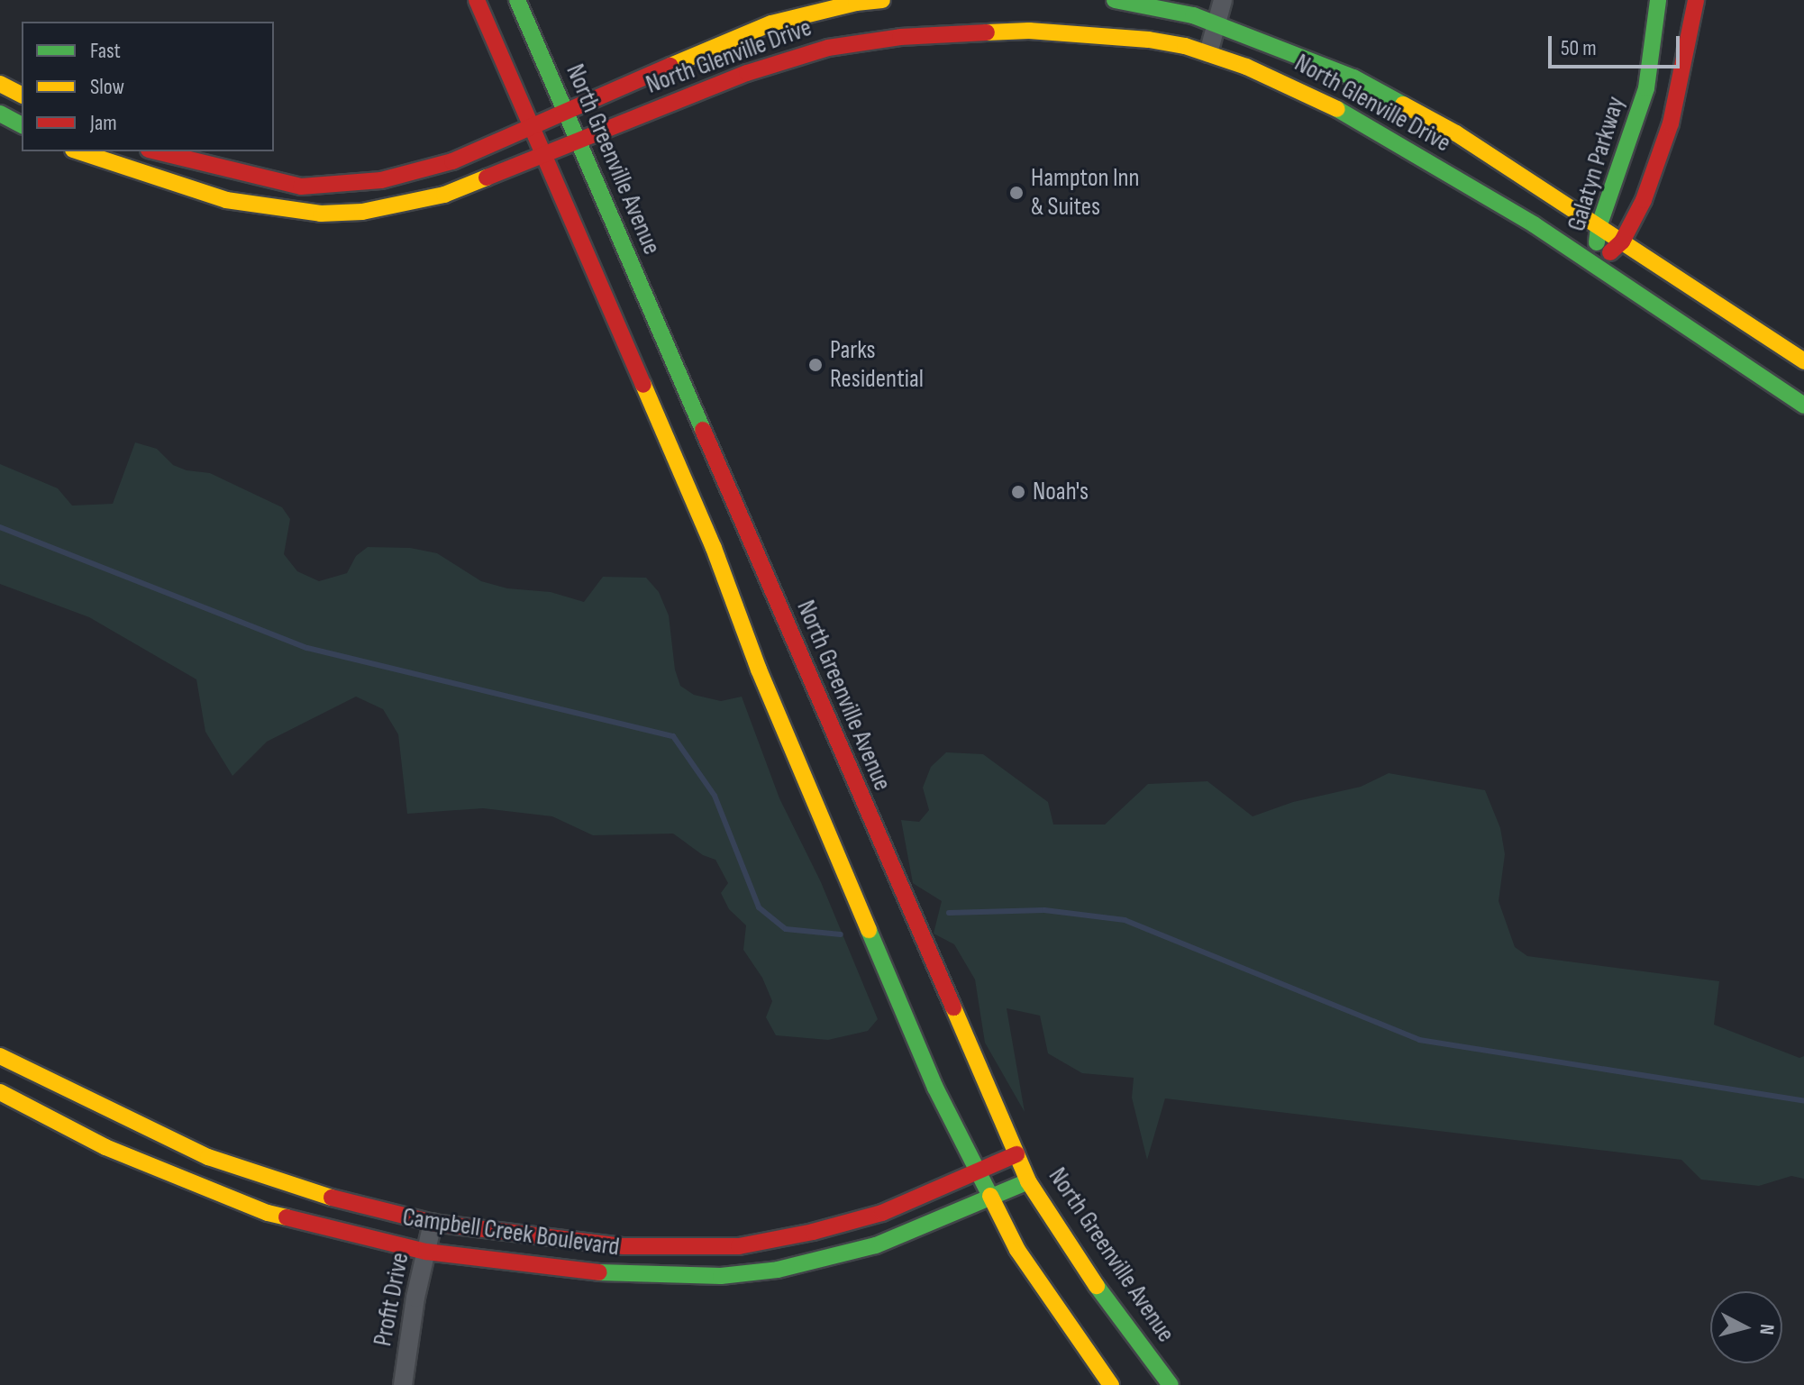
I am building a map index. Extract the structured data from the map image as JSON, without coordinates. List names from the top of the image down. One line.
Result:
{"streets":{"street":["North Glenville Drive","North Greenville Avenue","Galatyn Parkway","Campbell Creek Boulevard","Profit Drive"]},"crossings":[["North Glenville Drive","North Greenville Avenue"],["North Glenville Drive","Galatyn Parkway"],["North Greenville Avenue","Campbell Creek Boulevard"],["Campbell Creek Boulevard","Profit Drive"]],"places":["Hampton Inn & Suites","Parks Residential","Noah's"],"legend":["Fast","Slow","Jam"],"scale_bar":"50 m","north":"right"}
